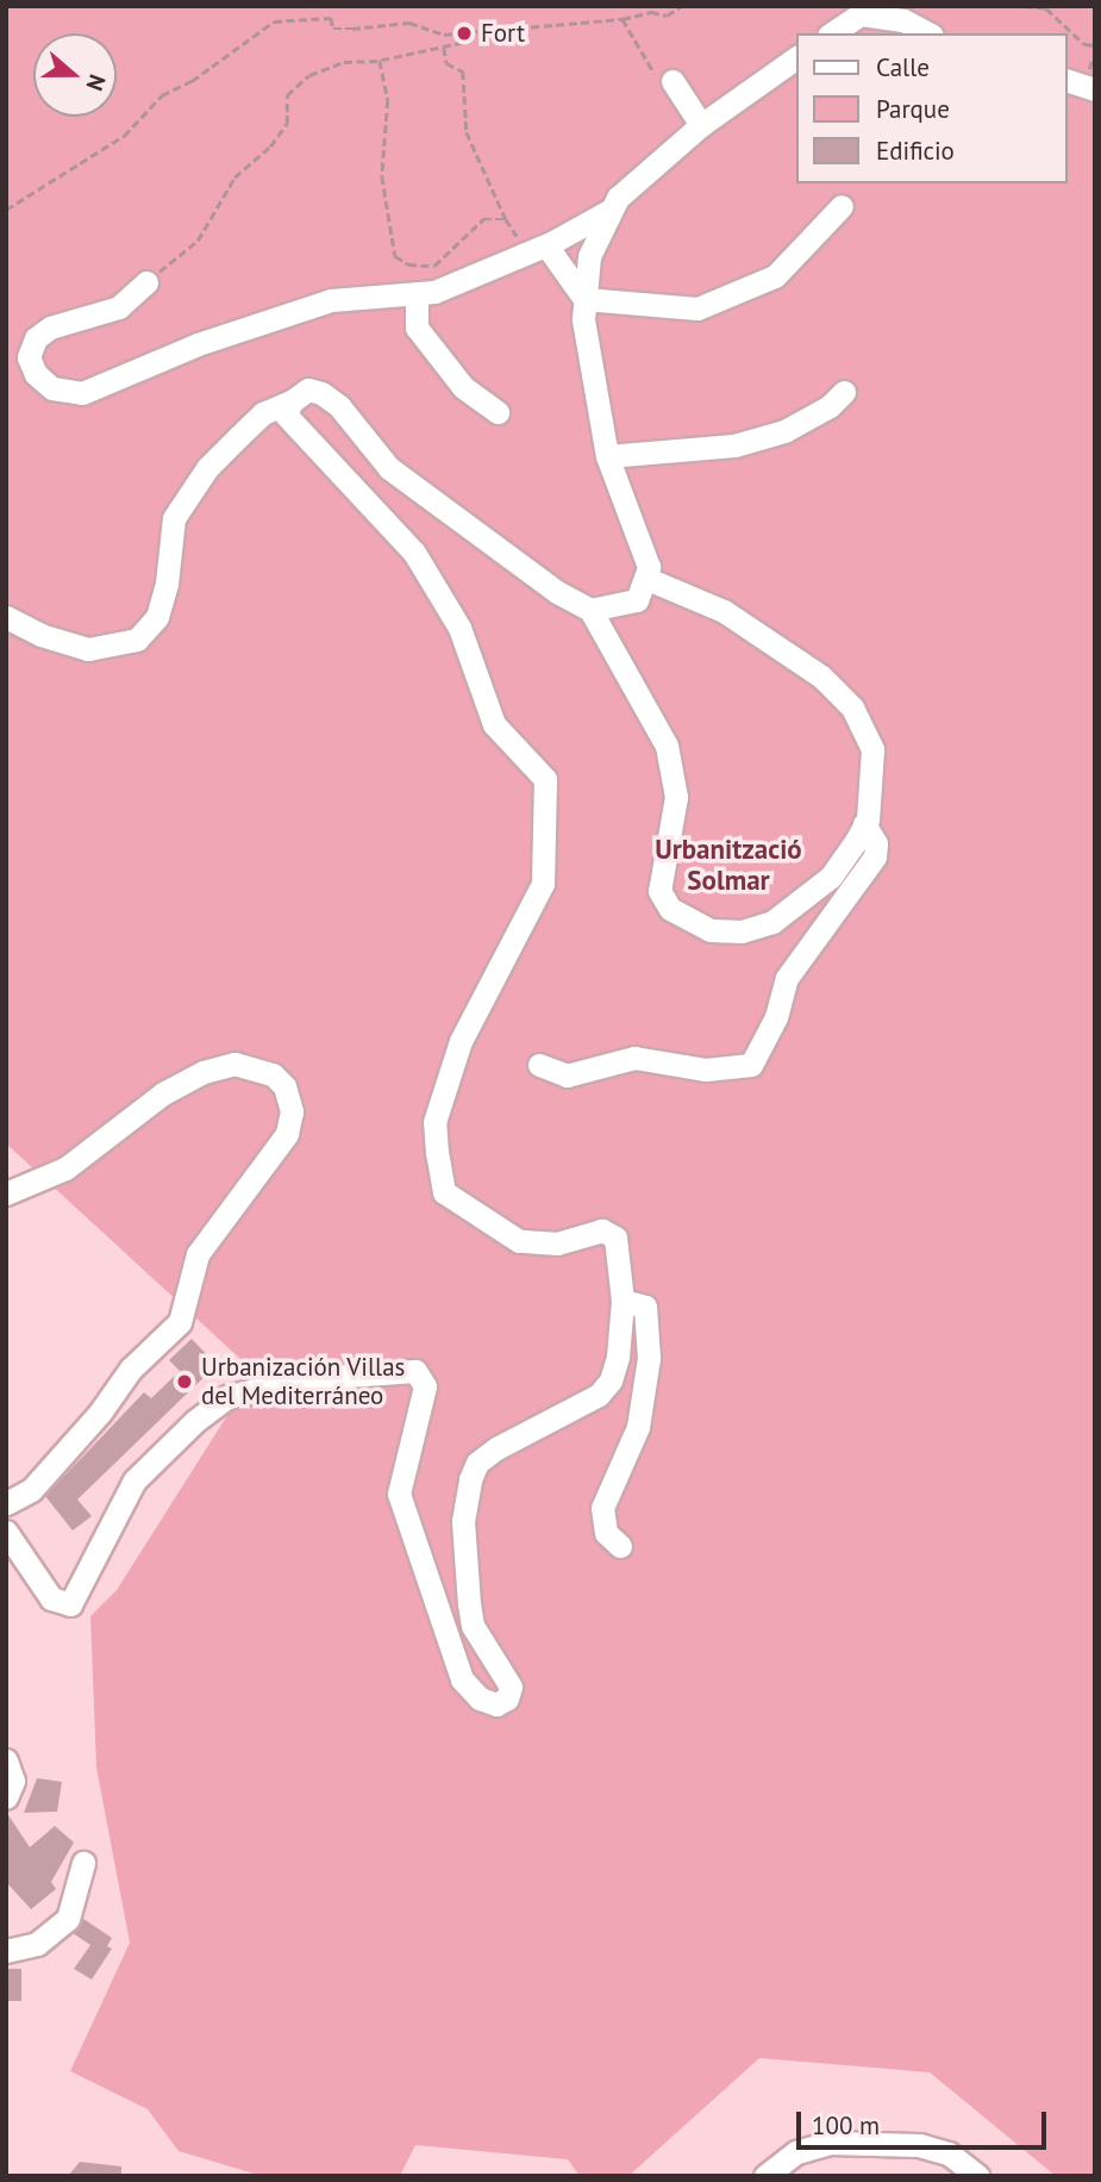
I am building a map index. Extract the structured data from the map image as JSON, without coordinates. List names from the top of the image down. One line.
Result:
{"districts":["Urbanització Solmar"],"places":["Fort","Urbanización Villas del Mediterráneo"],"legend":["Calle","Parque","Edificio"],"scale_bar":"100 m","north":"right"}
